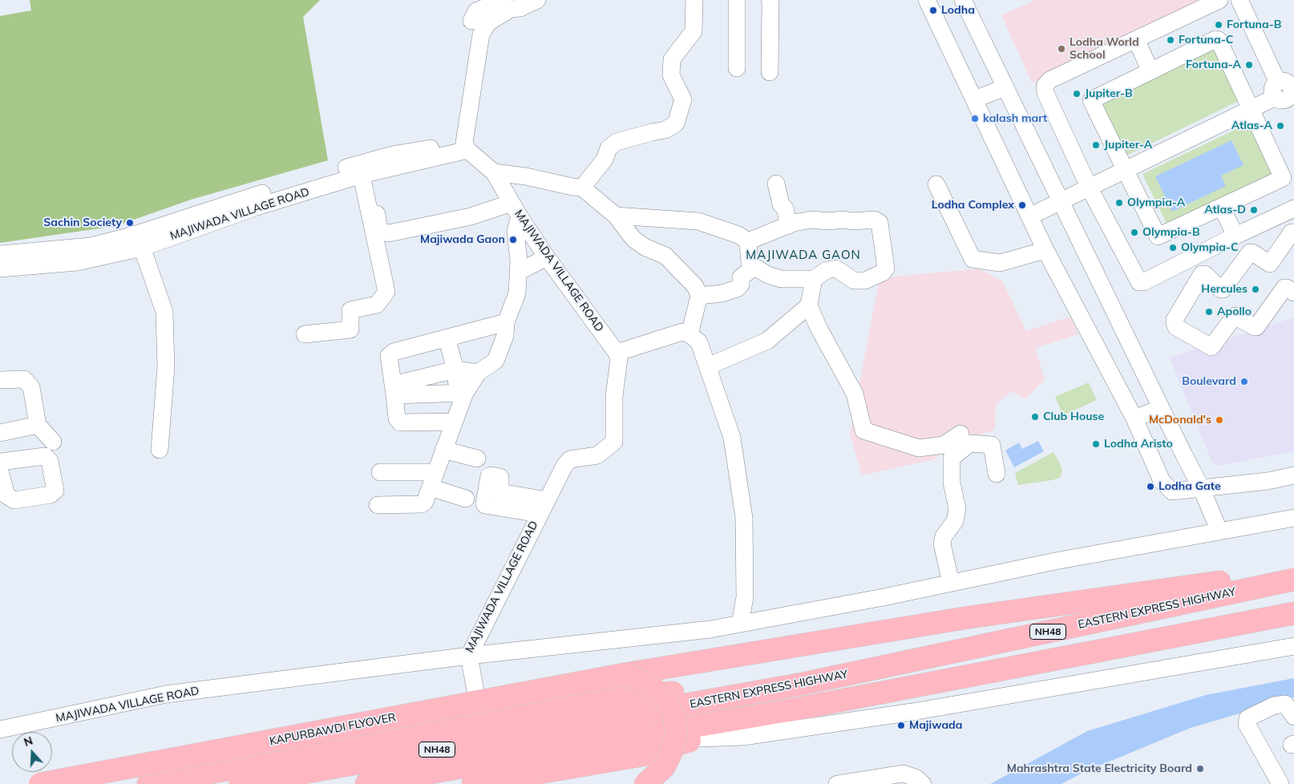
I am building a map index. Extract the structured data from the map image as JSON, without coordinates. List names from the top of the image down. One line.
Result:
{"streets":{"highway":["EASTERN EXPRESS HIGHWAY","NH48","KAPURBAWDI FLYOVER"],"street":["MAJIWADA VILLAGE ROAD"]},"crossings":[["EASTERN EXPRESS HIGHWAY","KAPURBAWDI FLYOVER"]],"districts":["MAJIWADA GAON"],"places":["Lodha","Fortuna-B","Fortuna-C","Lodha World School","Fortuna-A","Jupiter-B","kalash mart","Atlas-A","Jupiter-A","Olympia-A","Lodha Complex","Atlas-D","Sachin Society","Olympia-B","Majiwada Gaon","Olympia-C","Hercules","Apollo","Boulevard","Club House","McDonald's","Lodha Aristo","Lodha Gate","Majiwada","Mahrashtra State Electricity Board"],"north":"top"}
